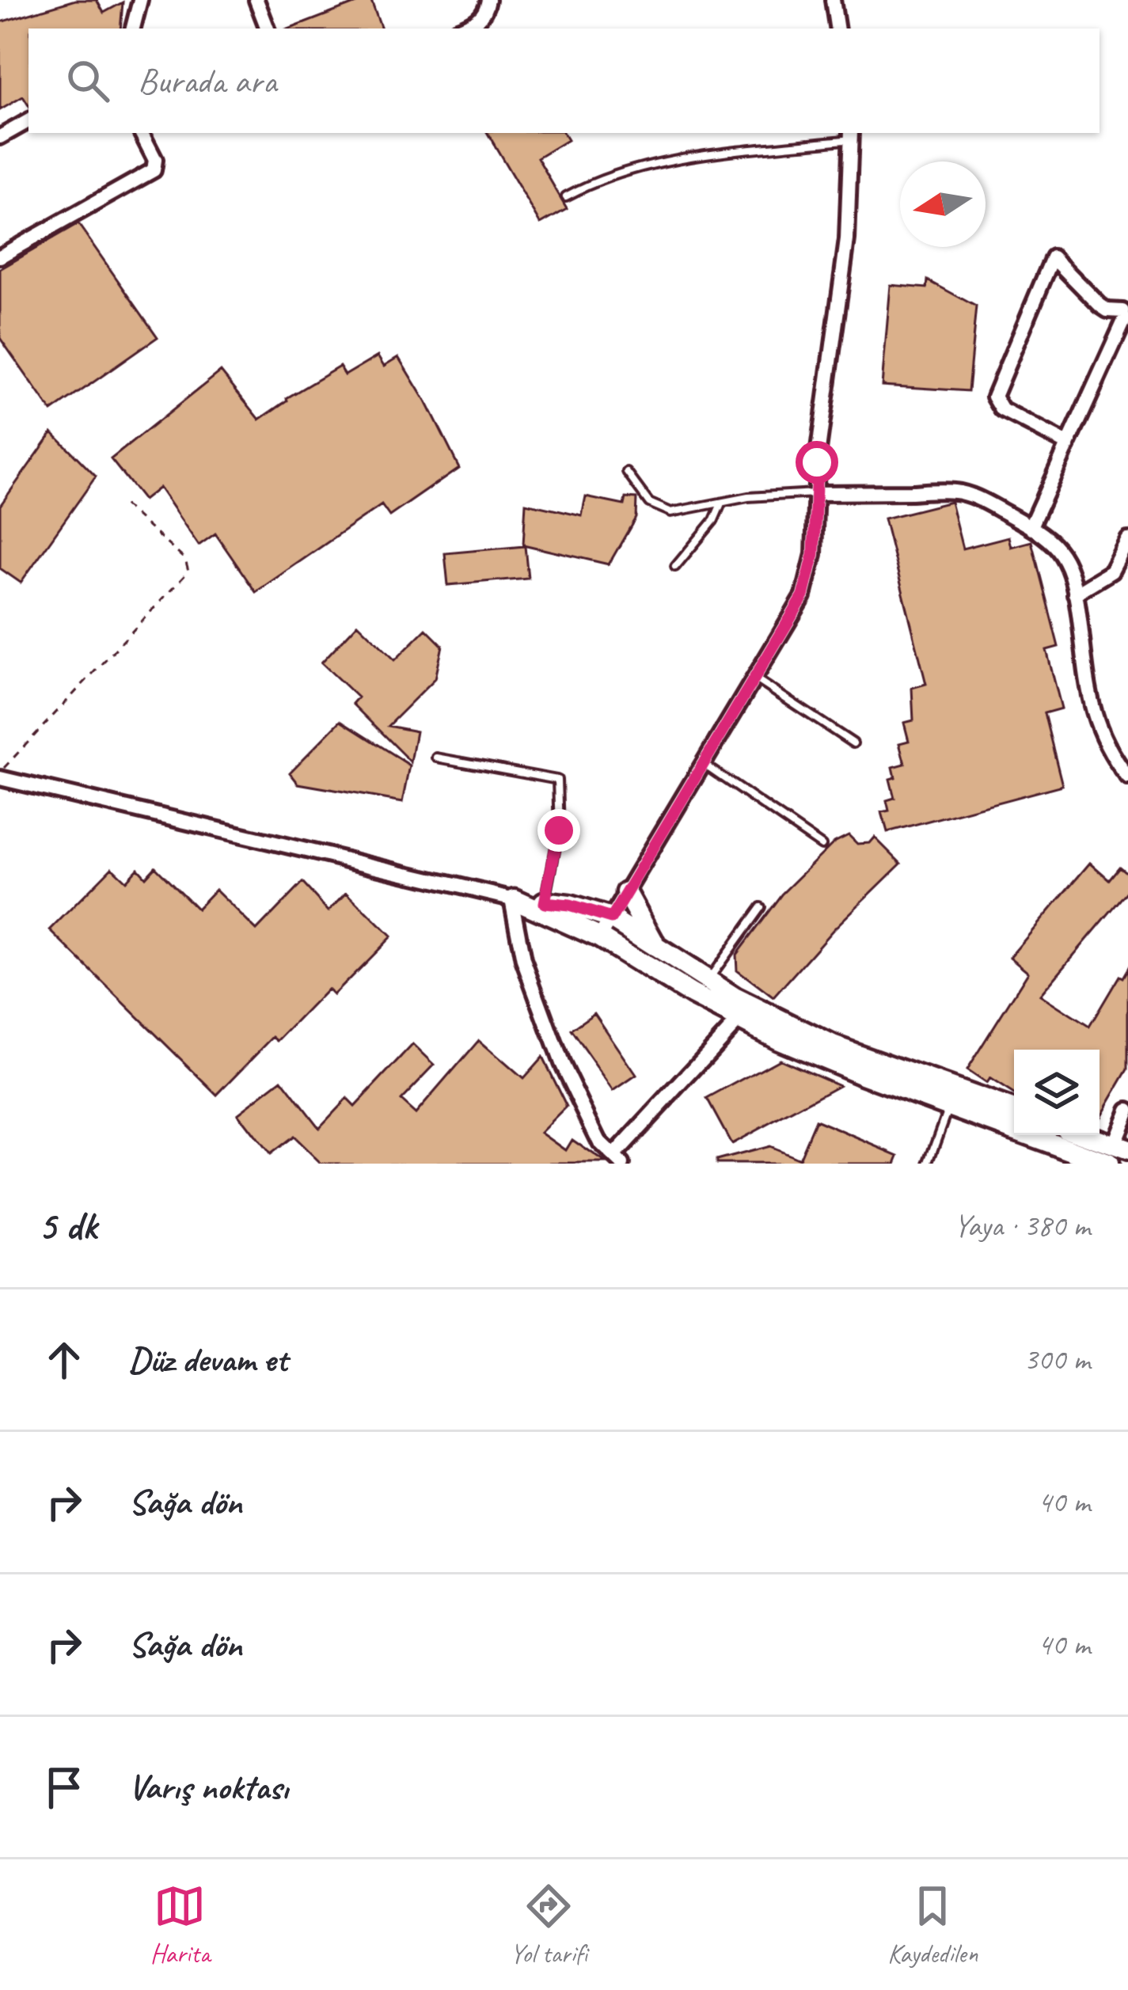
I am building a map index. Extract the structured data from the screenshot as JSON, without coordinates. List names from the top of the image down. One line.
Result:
{"north":"left","page":{"search":"Burada ara","heading":["5 dk","Yaya · 380 m"],"list":[["Düz devam et","300 m"],["Sağa dön","40 m"],["Sağa dön","40 m"],"Varış noktası"],"nav":["Harita","Yol tarifi","Kaydedilen"]}}
